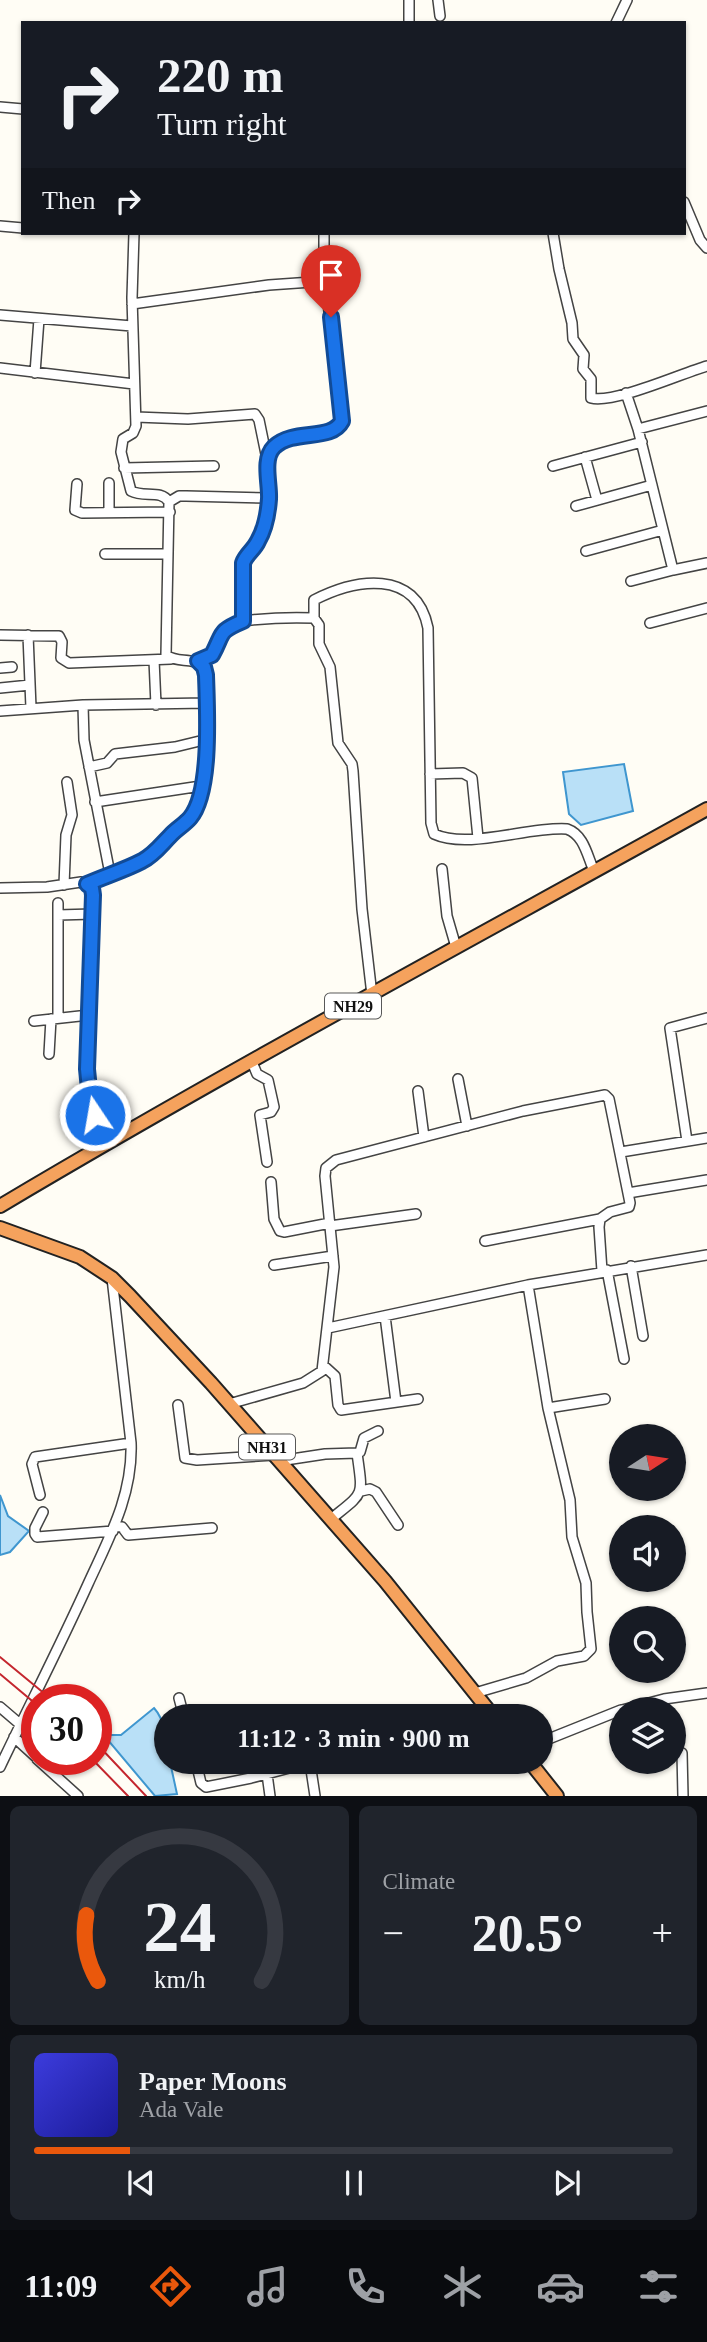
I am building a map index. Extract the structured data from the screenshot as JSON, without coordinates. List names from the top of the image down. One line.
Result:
{"streets":{"highway":["NH29","NH31"]},"north":"right","page":{"turn":["220 m","Turn right"],"then":"Then","limit":"30","trip":"11:12 · 3 min · 900 m","tile":"Climate","heat":["−","20.5°","+"],"song":["Paper Moons","Ada Vale"],"tabs":"11:09","gauge":["24","km/h"]}}
